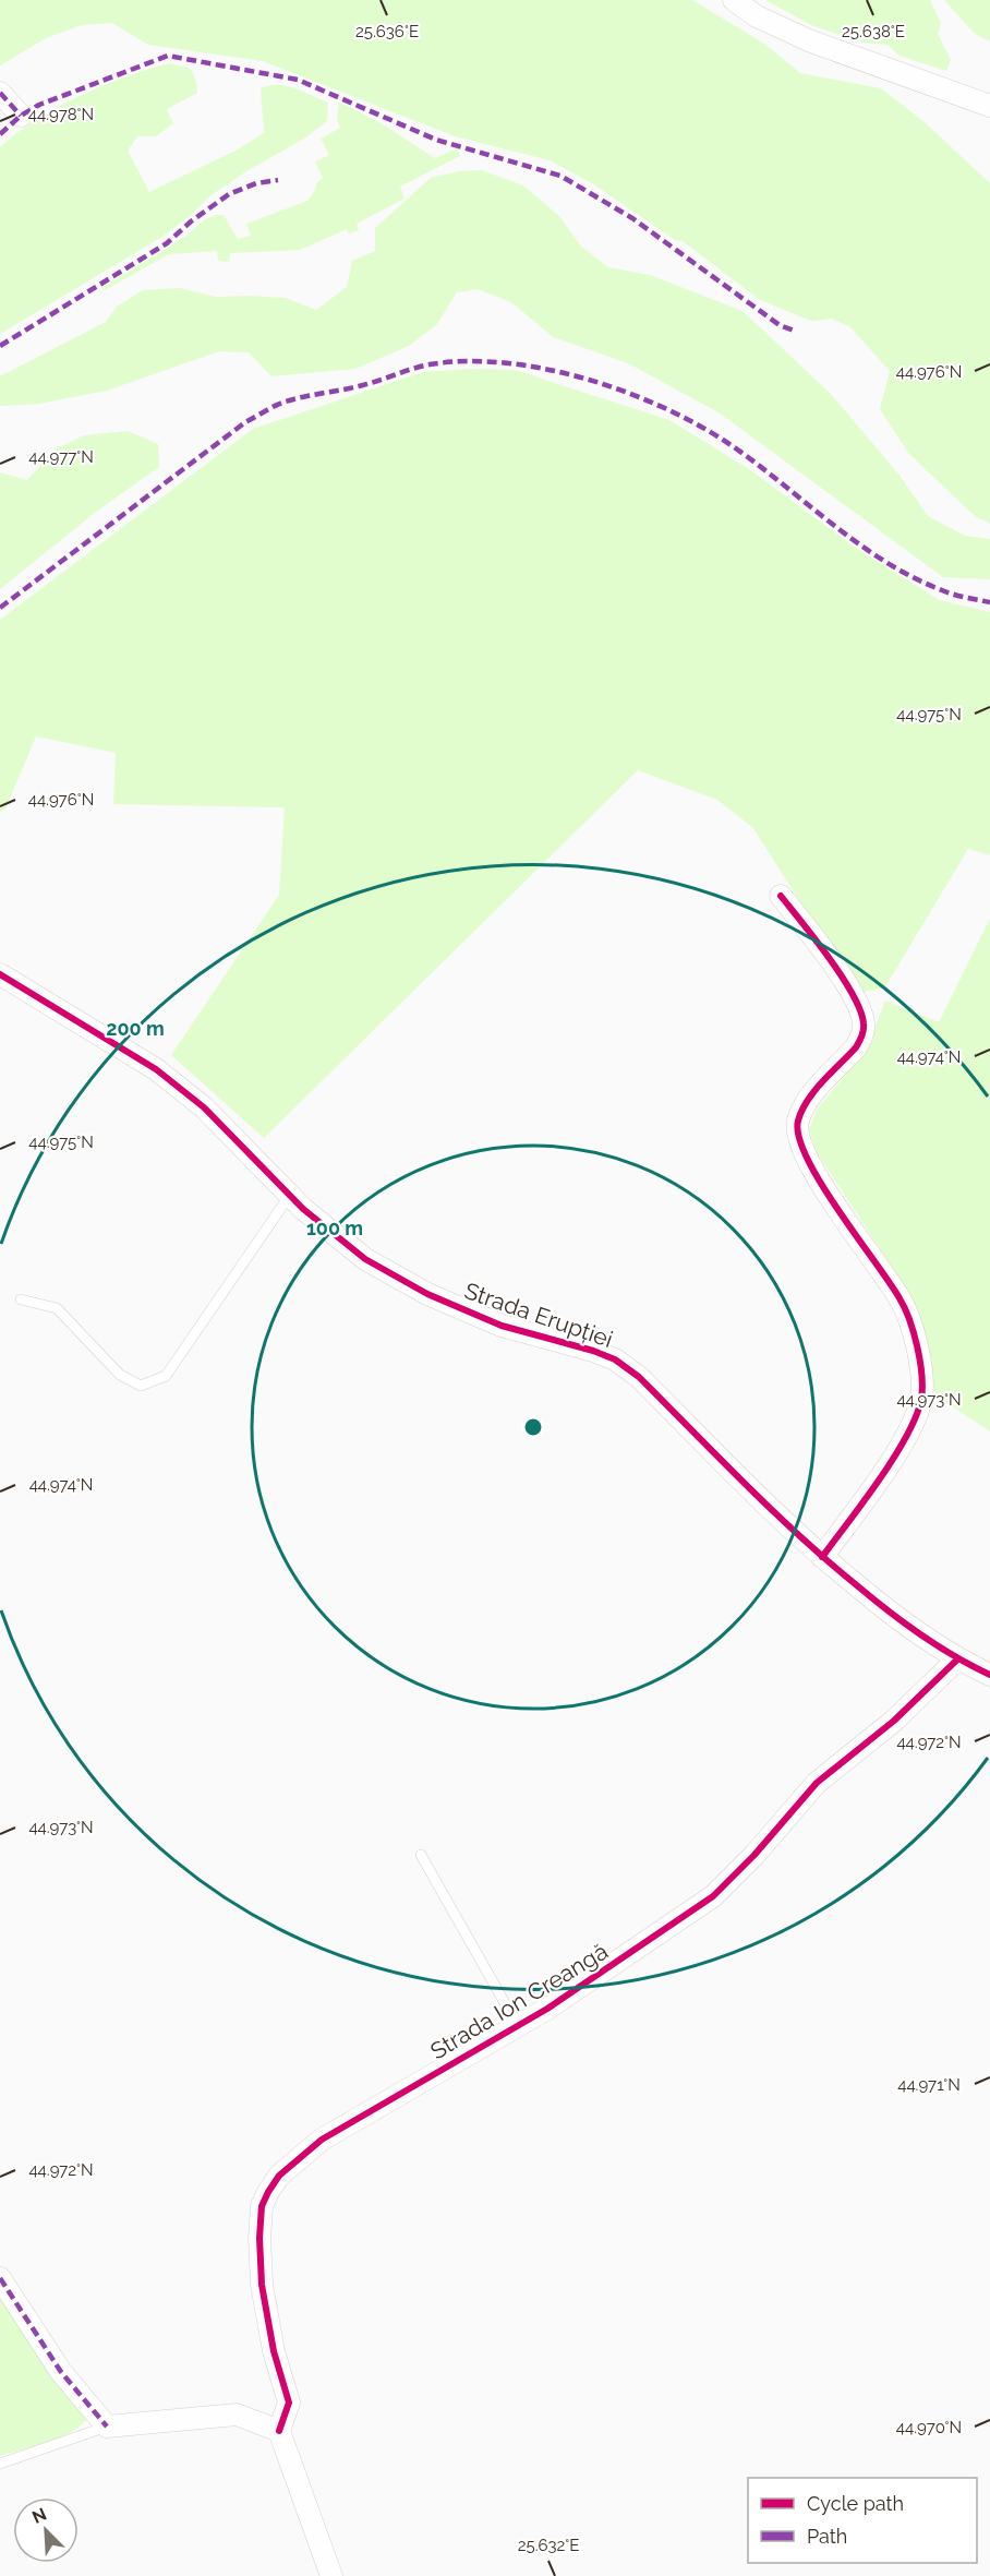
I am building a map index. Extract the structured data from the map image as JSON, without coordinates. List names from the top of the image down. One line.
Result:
{"streets":{"street":["Strada Erupției","Strada Ion Creangă"]},"crossings":[["Strada Erupției","Strada Ion Creangă"]],"legend":["Cycle path","Path"],"north":"top left","coordinates":["25.636°E","25.638°E","44.978°N","44.976°N","44.977°N","44.975°N","44.974°N","44.973°N","44.972°N","44.971°N","44.970°N","25.632°E"],"rings":["200 m","100 m"]}
